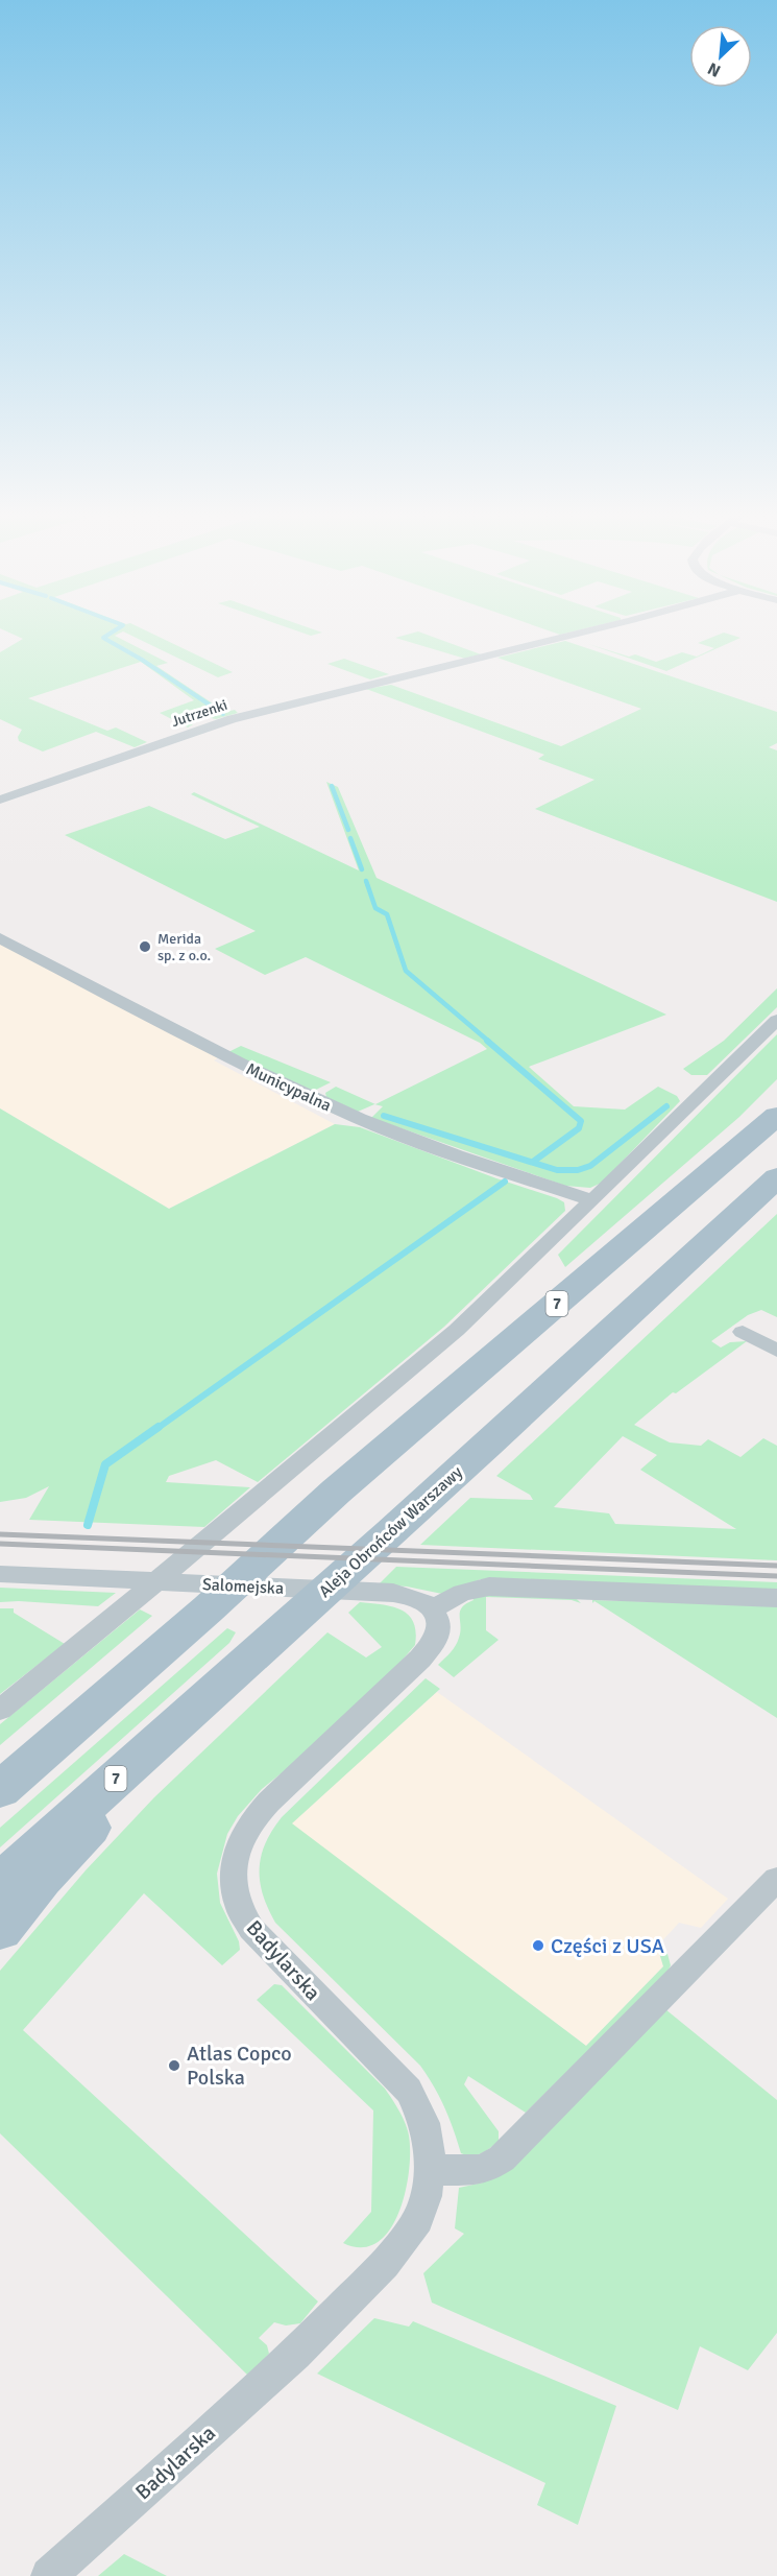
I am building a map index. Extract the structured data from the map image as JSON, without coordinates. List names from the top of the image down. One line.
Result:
{"streets":{"main road":["7","Aleja Obrońców Warszawy"],"street":["Jutrzenki","Municypalna","Salomejska","Badylarska"]},"crossings":[["Salomejska","Badylarska"]],"places":["Merida sp. z o.o.","Części z USA","Atlas Copco Polska"],"north":"bottom left"}
